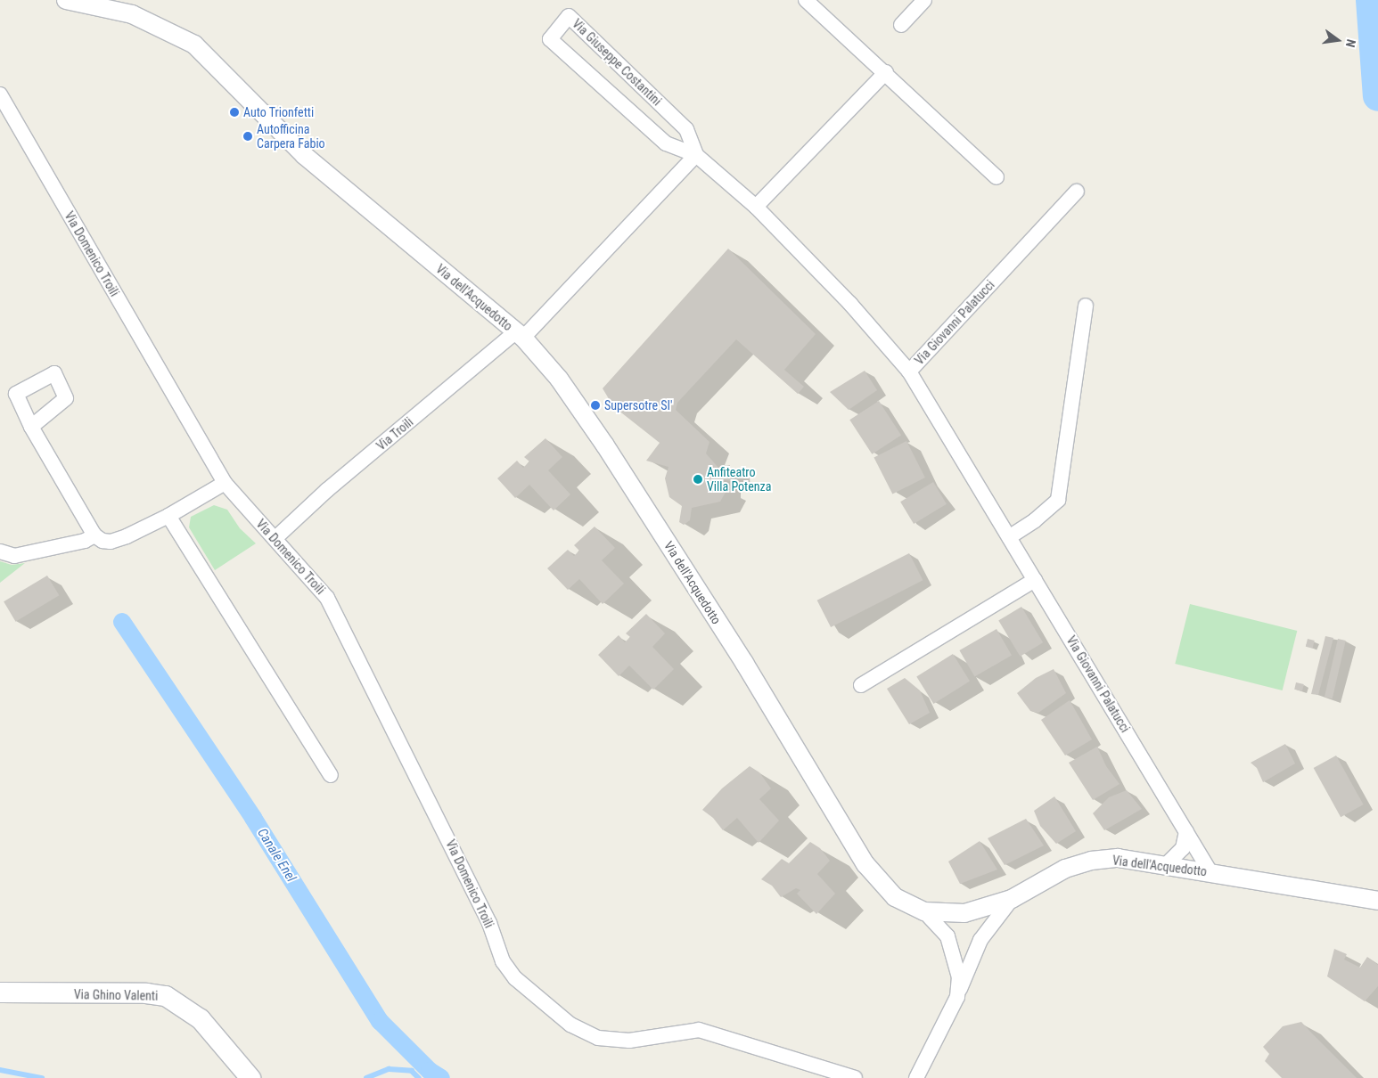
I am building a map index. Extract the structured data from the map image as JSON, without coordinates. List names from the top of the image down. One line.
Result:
{"streets":{"main road":["Via Ghino Valenti"],"street":["Via Giuseppe Costantini","Via Domenico Troili","Via dell'Acquedotto","Via Giovanni Palatucci","Via Troili"]},"crossings":[["Via Giuseppe Costantini","Via Giovanni Palatucci"],["Via Domenico Troili","Via Troili"],["Via dell'Acquedotto","Via Giovanni Palatucci"],["Via dell'Acquedotto","Via Troili"]],"water":["Canale Enel"],"places":["Auto Trionfetti","Autofficina Carpera Fabio","Supersotre SI'","Anfiteatro Villa Potenza"],"north":"right"}
